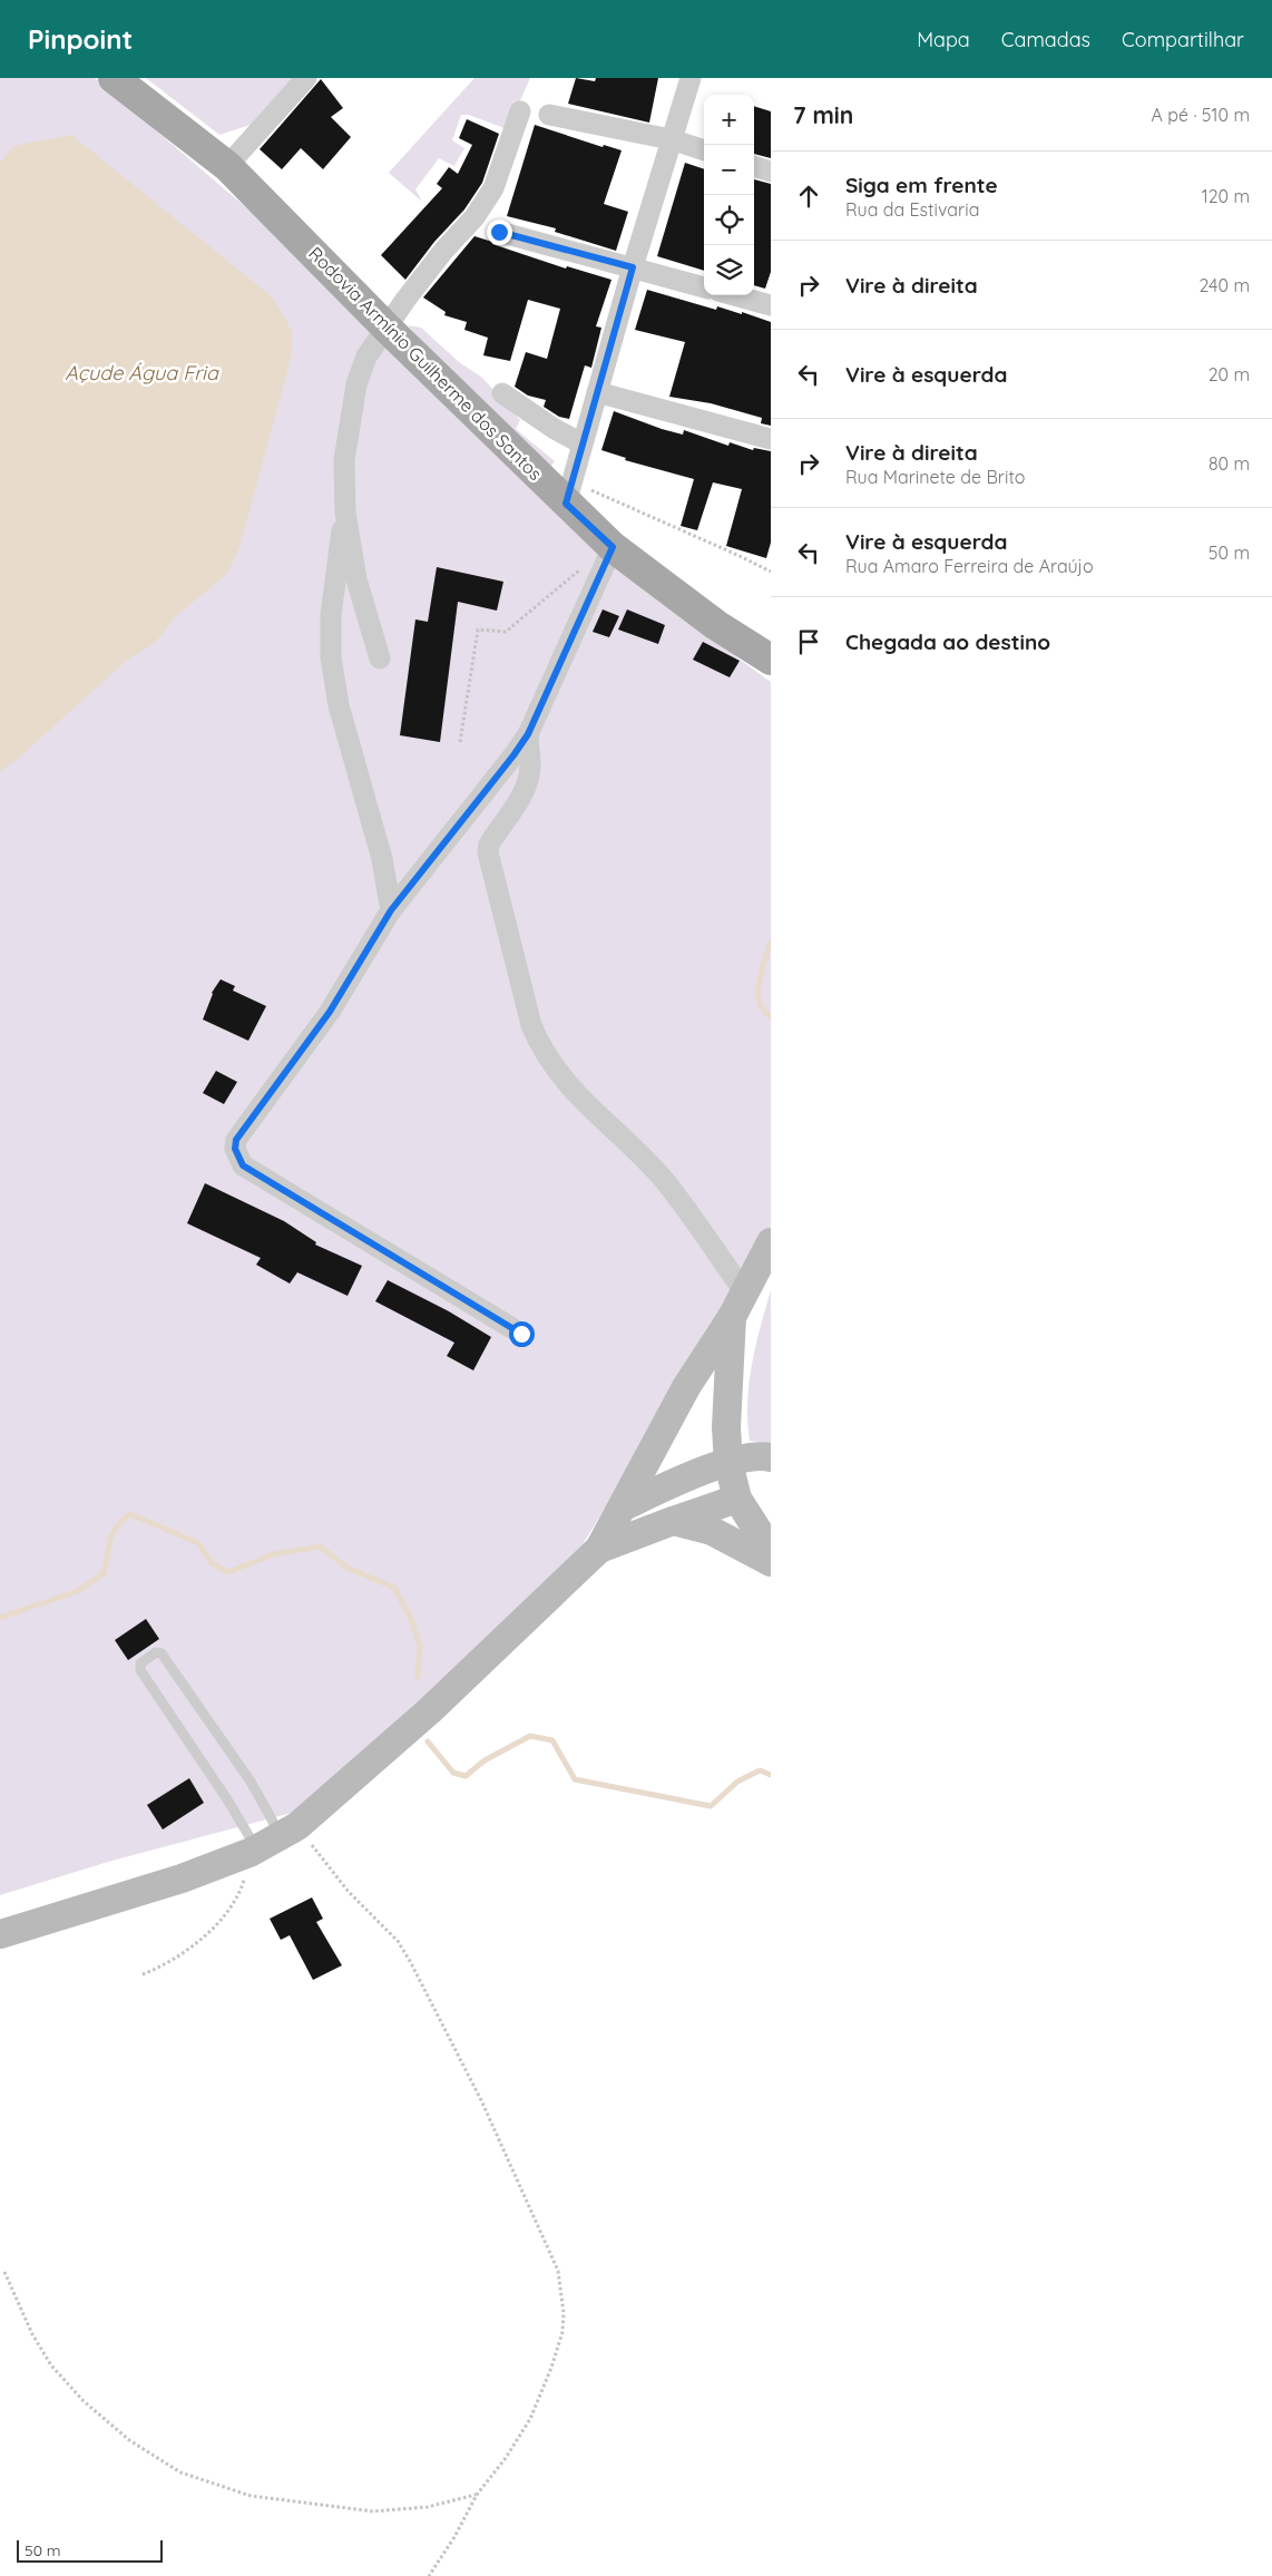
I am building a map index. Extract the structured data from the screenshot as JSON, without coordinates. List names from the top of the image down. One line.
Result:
{"streets":{"main road":["Rodovia Armínio Guilherme dos Santos"]},"water":["Açude Água Fria"],"scale_bar":"50 m","page":{"header":"Pinpoint","nav":["Mapa","Camadas","Compartilhar"],"heading":["7 min","A pé · 510 m"],"map_buttons":["+","−"],"list":[["Siga em frente","Rua da Estivaria","120 m"],["Vire à direita","240 m"],["Vire à esquerda","20 m"],["Vire à direita","Rua Marinete de Brito","80 m"],["Vire à esquerda","Rua Amaro Ferreira de Araújo","50 m"],"Chegada ao destino"],"scale":"50 m"}}
